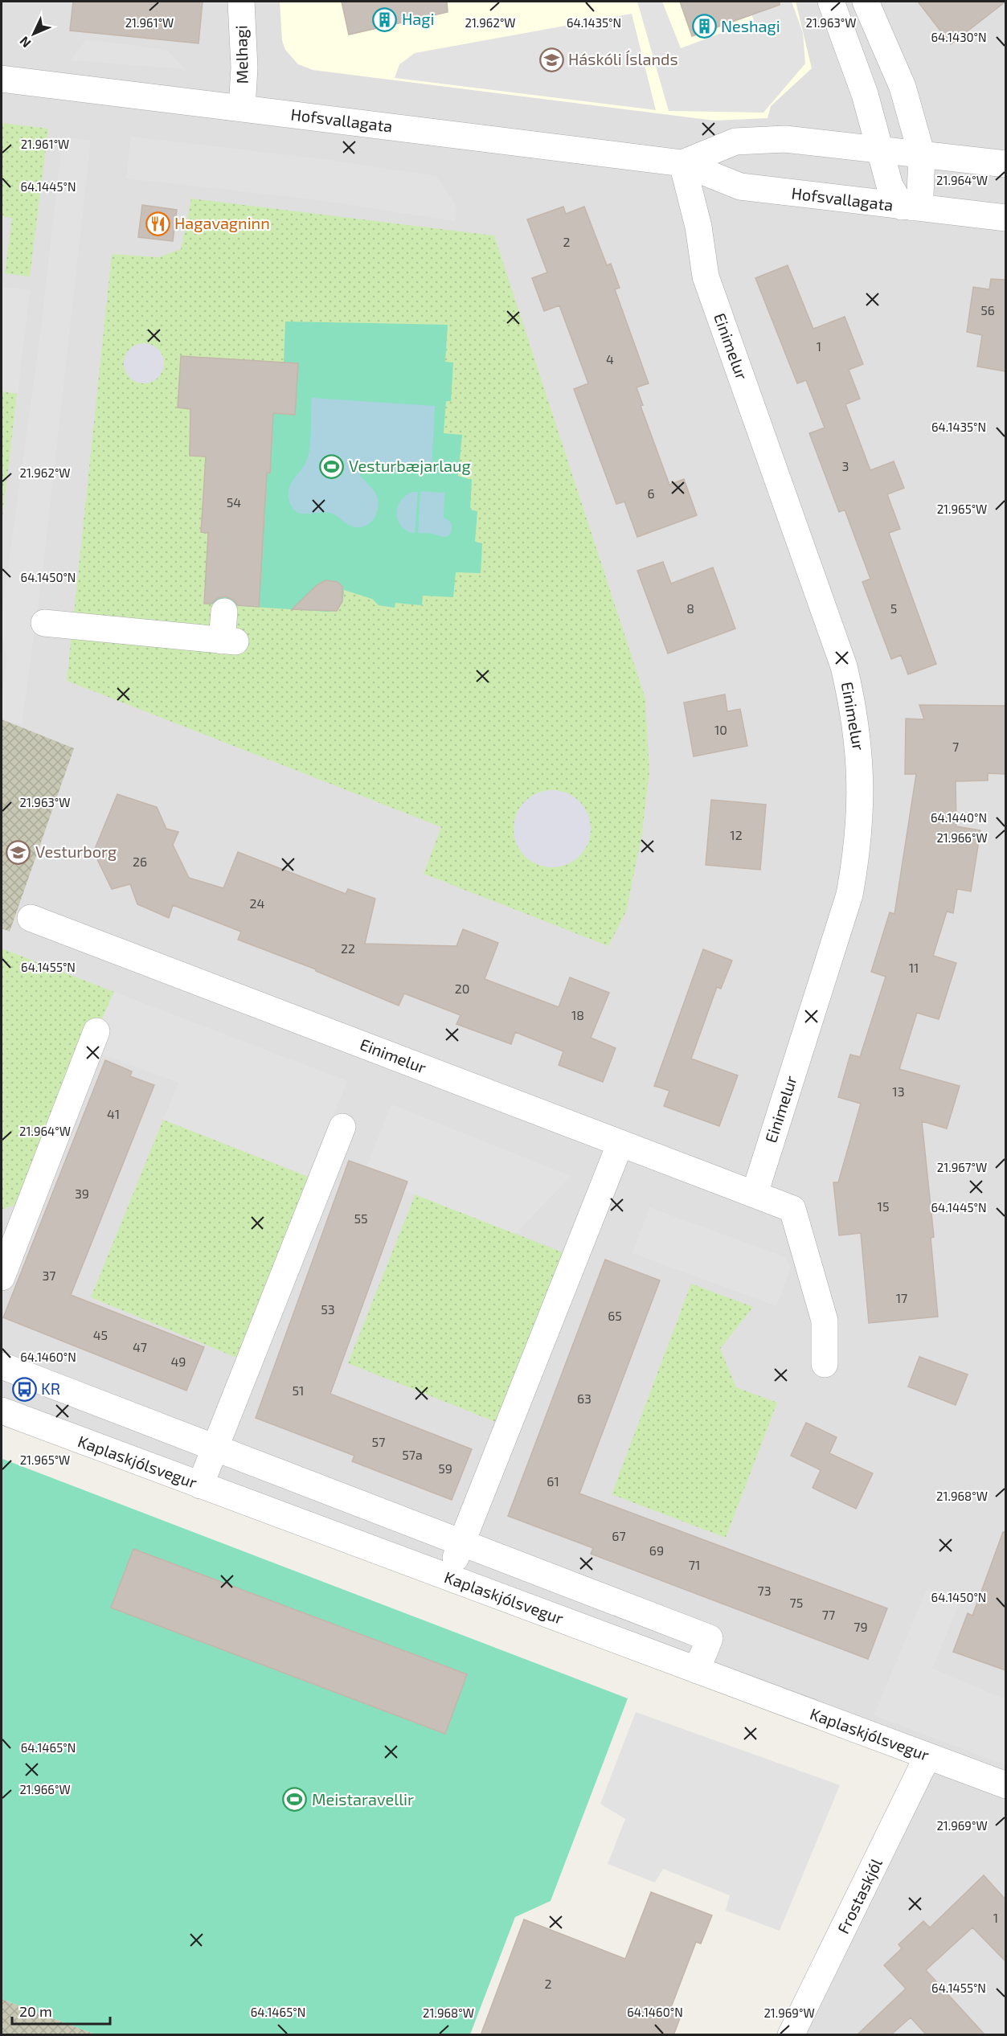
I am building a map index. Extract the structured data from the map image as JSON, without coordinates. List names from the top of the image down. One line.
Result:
{"streets":{"street":["Melhagi","Hofsvallagata","Einimelur","Kaplaskjólsvegur","Frostaskjól"]},"crossings":[["Melhagi","Hofsvallagata"],["Hofsvallagata","Einimelur"],["Kaplaskjólsvegur","Frostaskjól"]],"places":{"building":["Hagi","Neshagi"],"school or university":["Háskóli Íslands","Vesturborg"],"restaurant":["Hagavagninn"],"sports":["Vesturbæjarlaug","Meistaravellir"],"bus stop":["KR"]},"house_numbers":["2","56","1","4","3","6","54","8","5","10","7","12","26","24","22","11","20","18","13","41","39","15","55","37","17","53","65","45","47","49","51","63","57","57a","59","61","67","69","71","73","75","77","79","1","2"],"scale_bar":"20 m","north":"bottom left","coordinates":["21.961°W","21.962°W","21.963°W","64.1435°N","64.1430°N","21.964°W","64.1445°N","21.965°W","64.1450°N","64.1440°N","21.966°W","64.1455°N","21.967°W","64.1460°N","21.968°W","64.1465°N","21.969°W"]}
